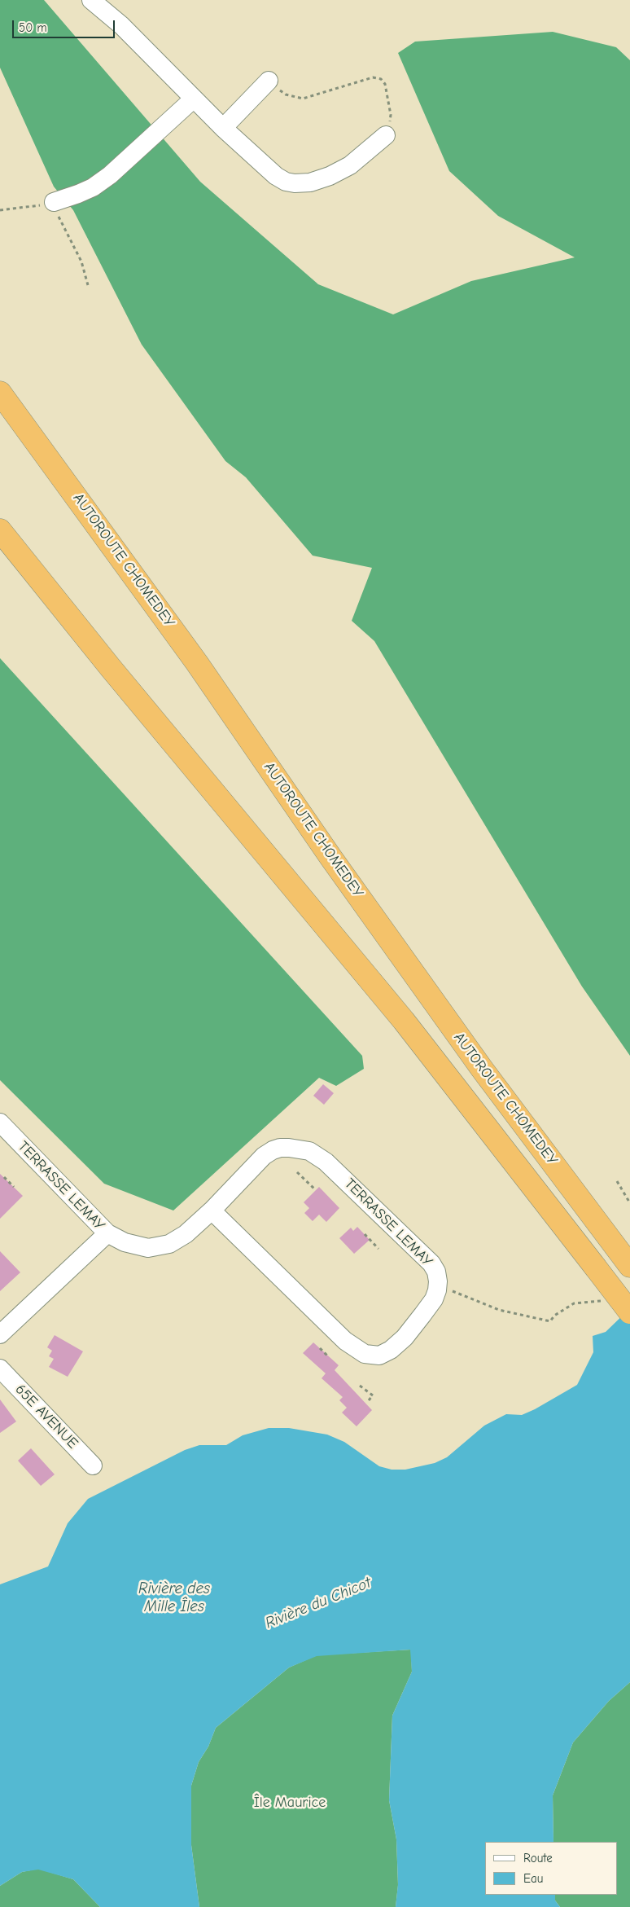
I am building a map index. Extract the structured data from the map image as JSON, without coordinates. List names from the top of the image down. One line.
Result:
{"streets":{"highway":["AUTOROUTE CHOMEDEY"],"street":["TERRASSE LEMAY","65E AVENUE"]},"water":["Rivière des Mille Îles","Rivière du Chicot"],"parks":["Île Maurice"],"legend":["Route","Eau"],"scale_bar":"50 m"}
